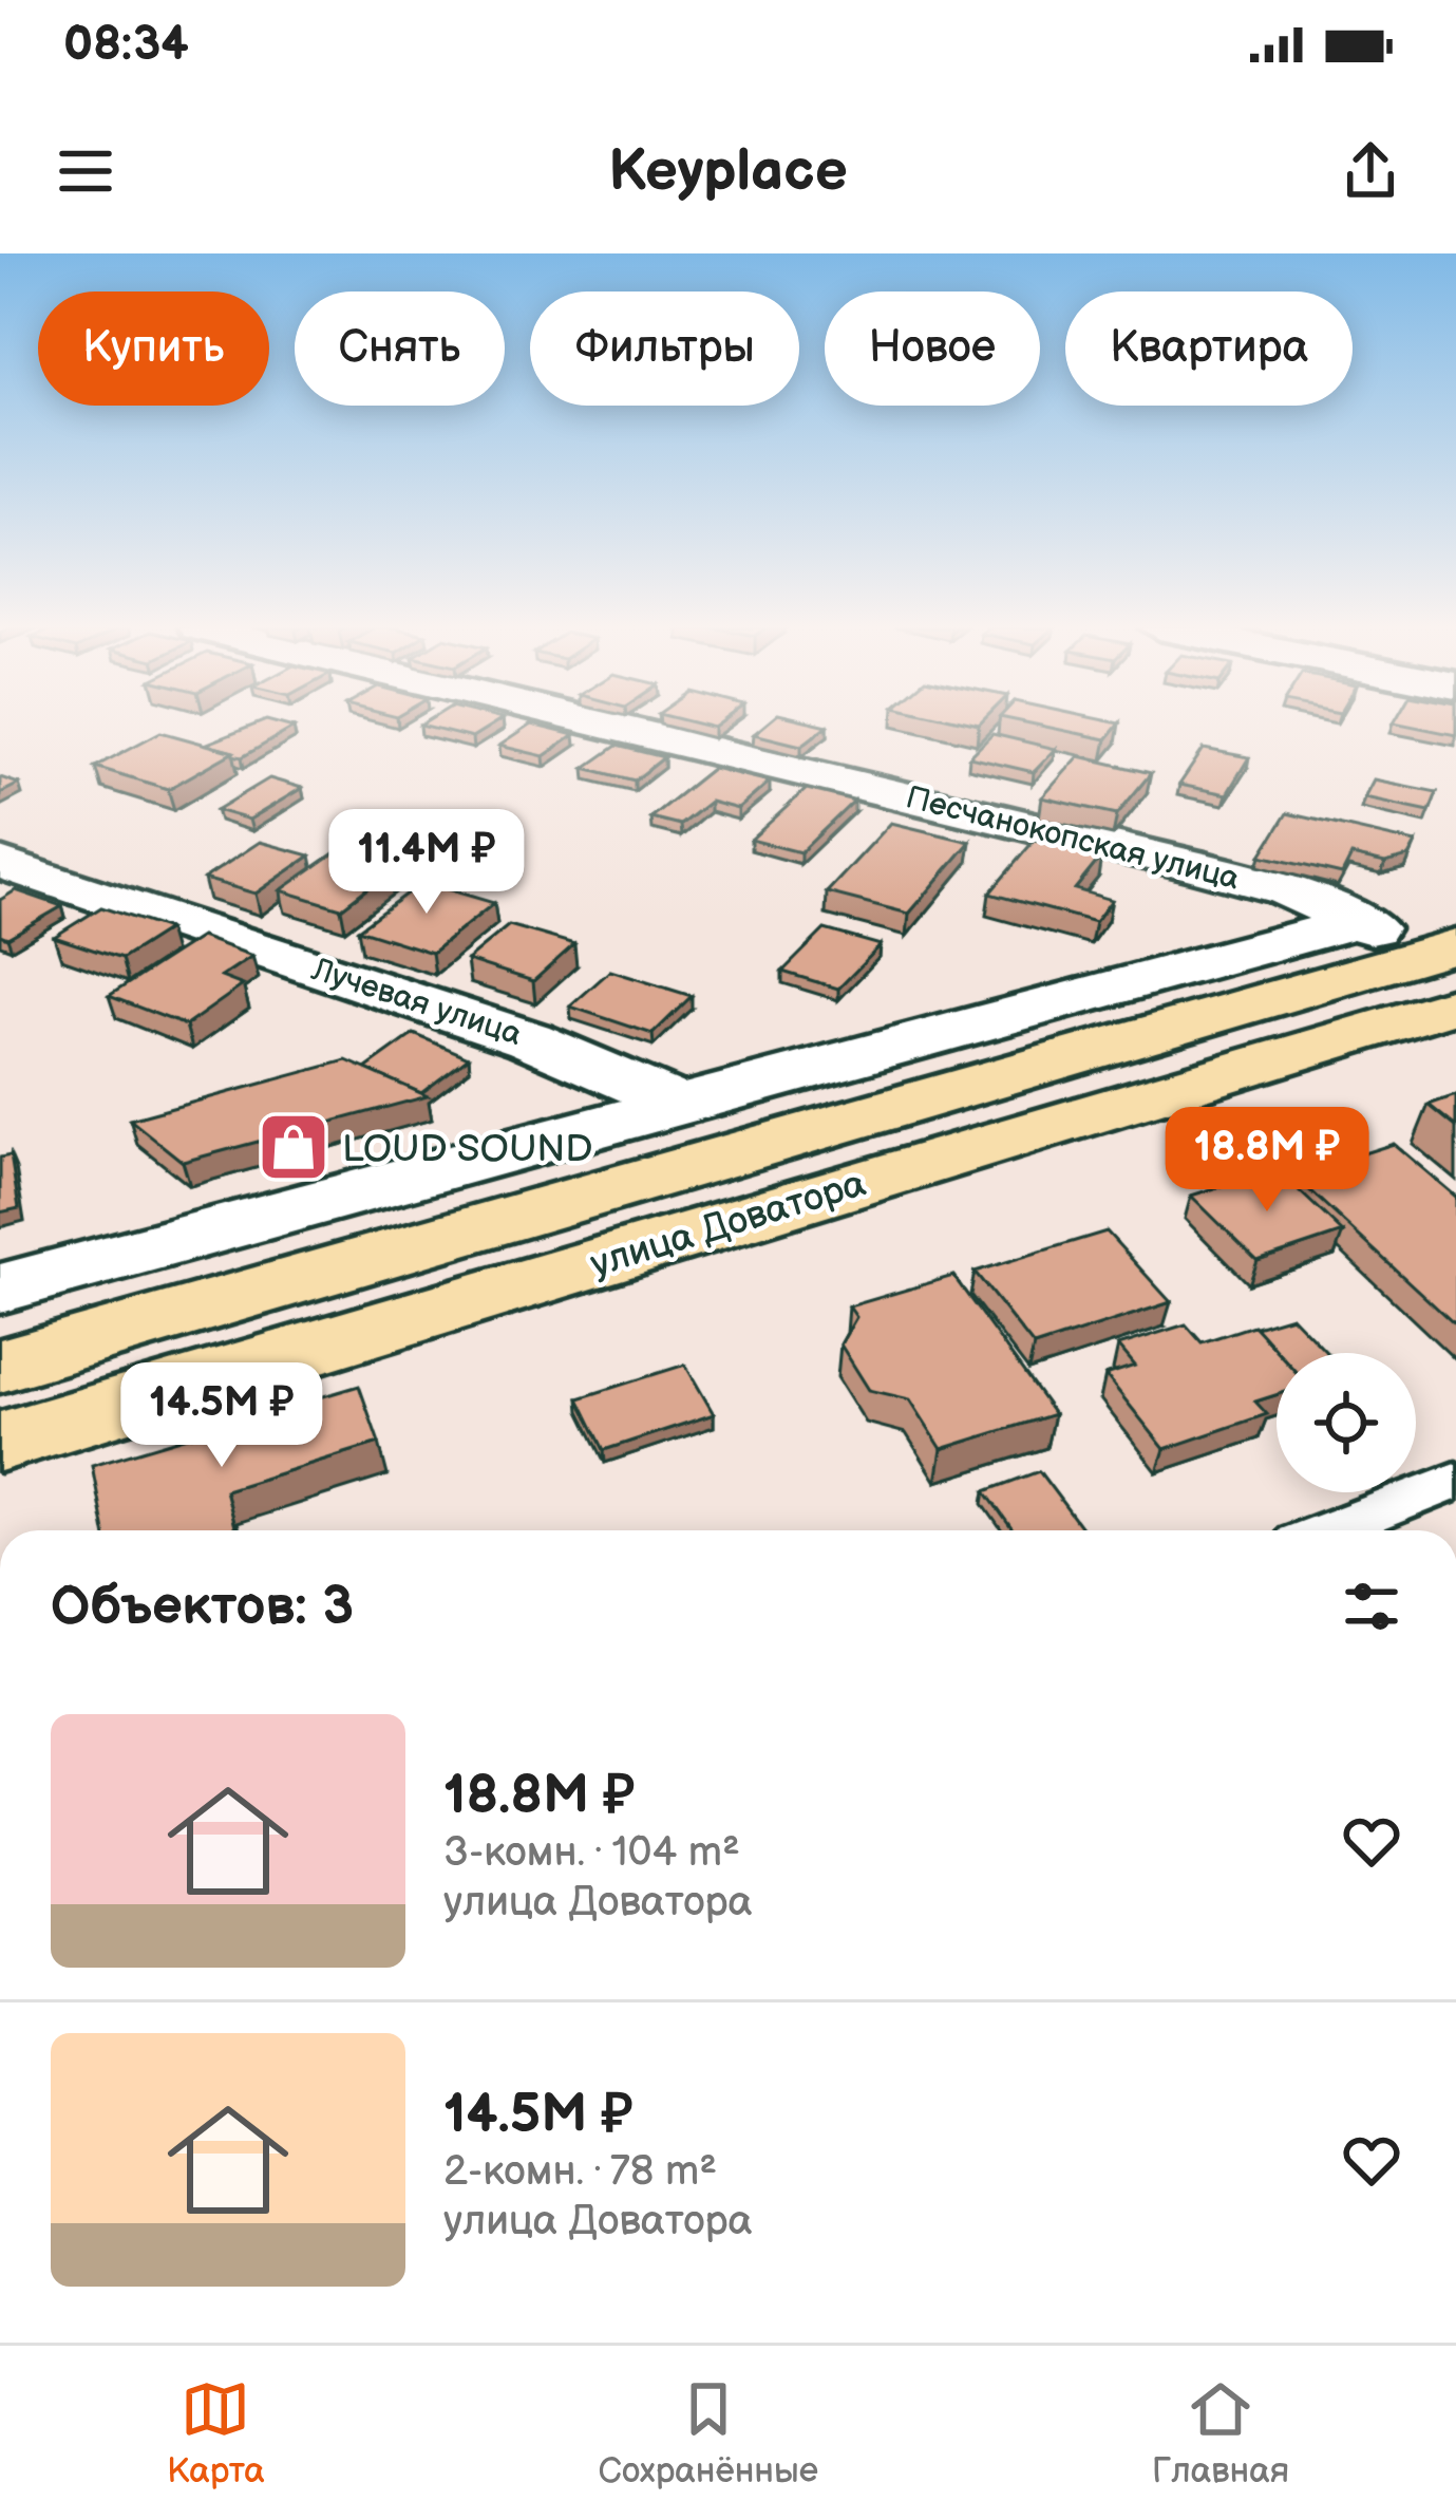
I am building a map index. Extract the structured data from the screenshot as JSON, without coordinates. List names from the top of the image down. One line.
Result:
{"streets":{"main road":["улица Доватора"],"street":["Песчанокопская улица","Лучевая улица"]},"crossings":[["Песчанокопская улица","улица Доватора"]],"places":{"shop":["LOUD SOUND"]},"page":{"status":"08:34","header":"Keyplace","chip":["Купить","Снять","Фильтры","Новое","Квартира"],"price":["11.4M ₽","18.8M ₽","14.5M ₽"],"heading":"Объектов: 3","list":[{"name":"18.8M ₽","note":"3-комн. · 104 m² · улица Доватора"},{"name":"14.5M ₽","note":"2-комн. · 78 m² · улица Доватора"}],"tabs":["Карта","Сохранённые","Главная"]}}
